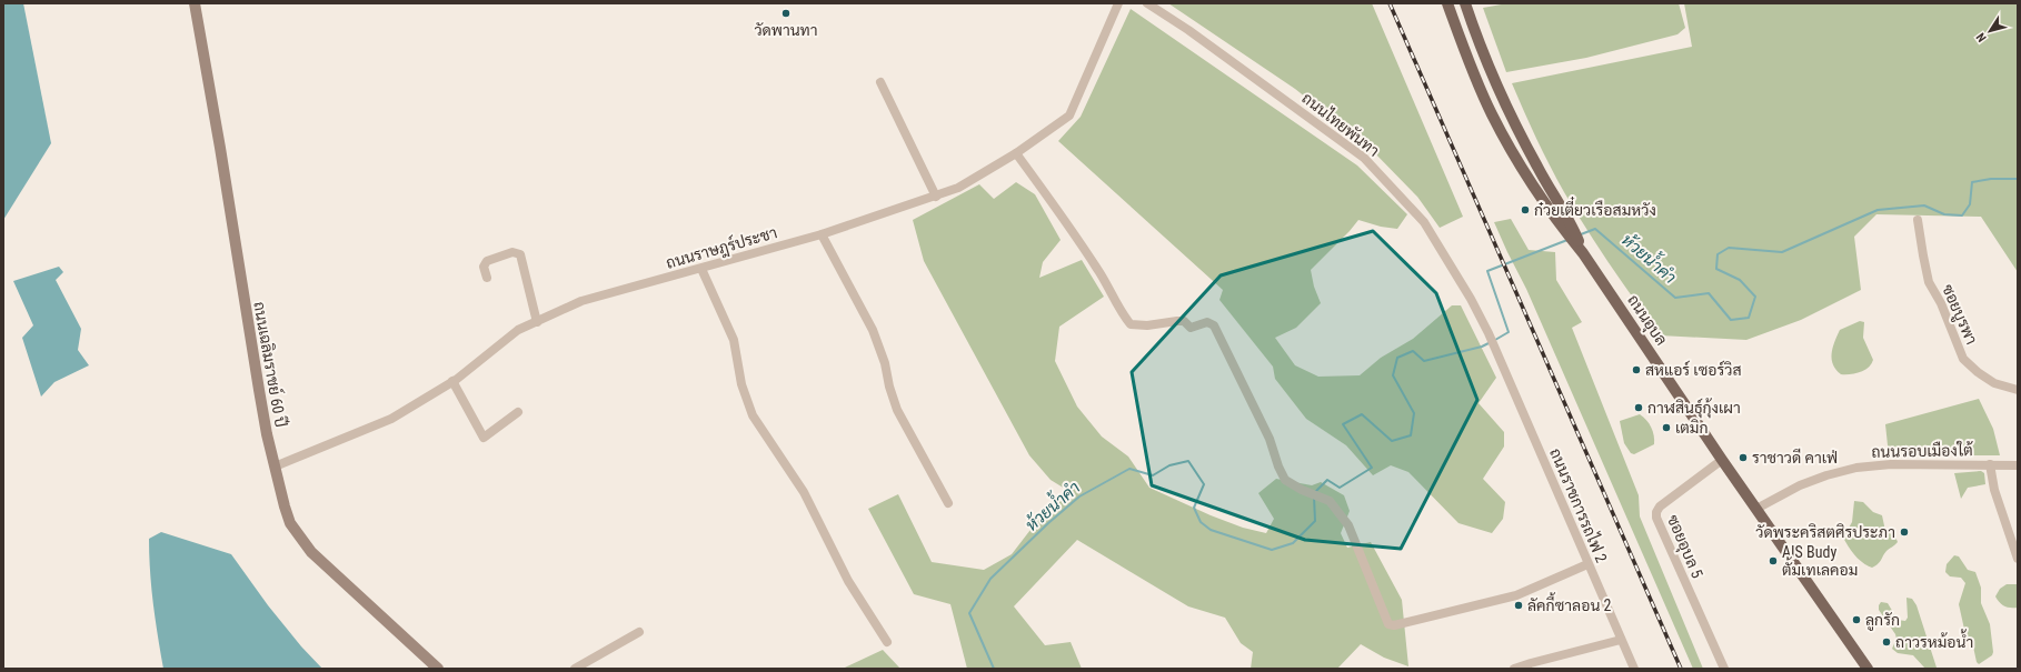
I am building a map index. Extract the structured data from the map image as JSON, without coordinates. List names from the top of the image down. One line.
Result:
{"streets":{"main road":["ถนนอุบล"],"street":["ถนนไทยพันทา","ถนนราษฎร์ประชา","ซอยบูรพา","ถนนเฉลิมราชย์ 60 ปี","ถนนรอบเมืองใต้","ถนนราชการรถไฟ 2","ซอยอุบล 5"]},"crossings":[["ถนนไทยพันทา","ถนนราชการรถไฟ 2"],["ถนนราษฎร์ประชา","ถนนเฉลิมราชย์ 60 ปี"],["ถนนอุบล","ถนนรอบเมืองใต้"],["ถนนอุบล","ซอยอุบล 5"]],"water":["ห้วยน้ำคำ"],"places":["วัดพานทา","ก๋วยเตี๋ยวเรือสมหวัง","สหแอร์ เซอร์วิส","กาฬสินธุ์กุ้งเผา","เตมิก","ราชาวดี คาเฟ่","วัดพระคริสตศิรประภา","AIS Budy ตั้มเทเลคอม","ลัคกี้ซาลอน 2","ลูกรัก","ถาวรหม้อน้ำ"],"north":"bottom left"}
